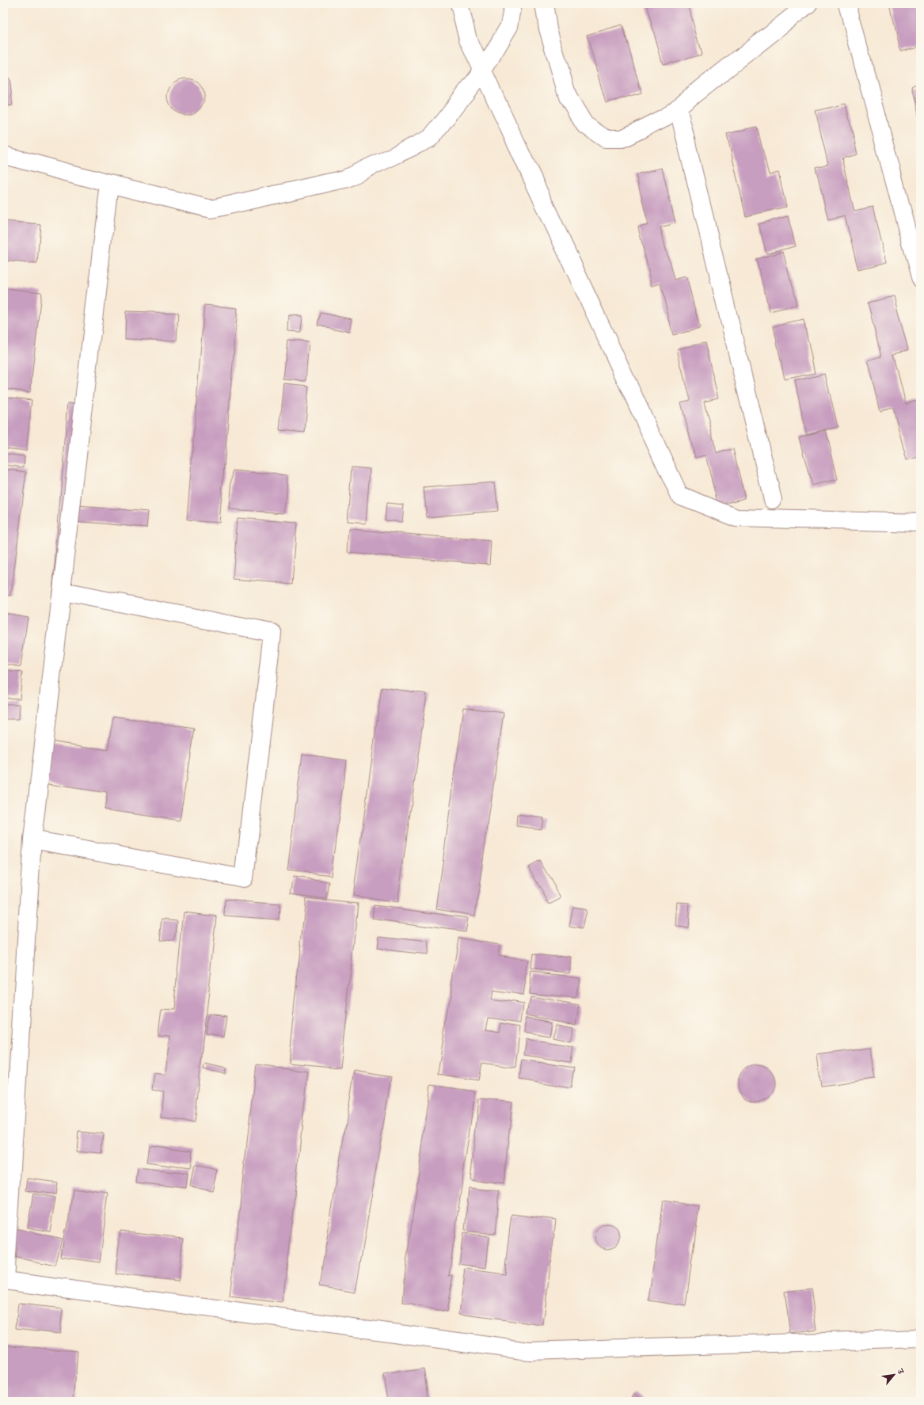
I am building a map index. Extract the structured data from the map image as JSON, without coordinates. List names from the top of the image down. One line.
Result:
{"north":"top right"}
